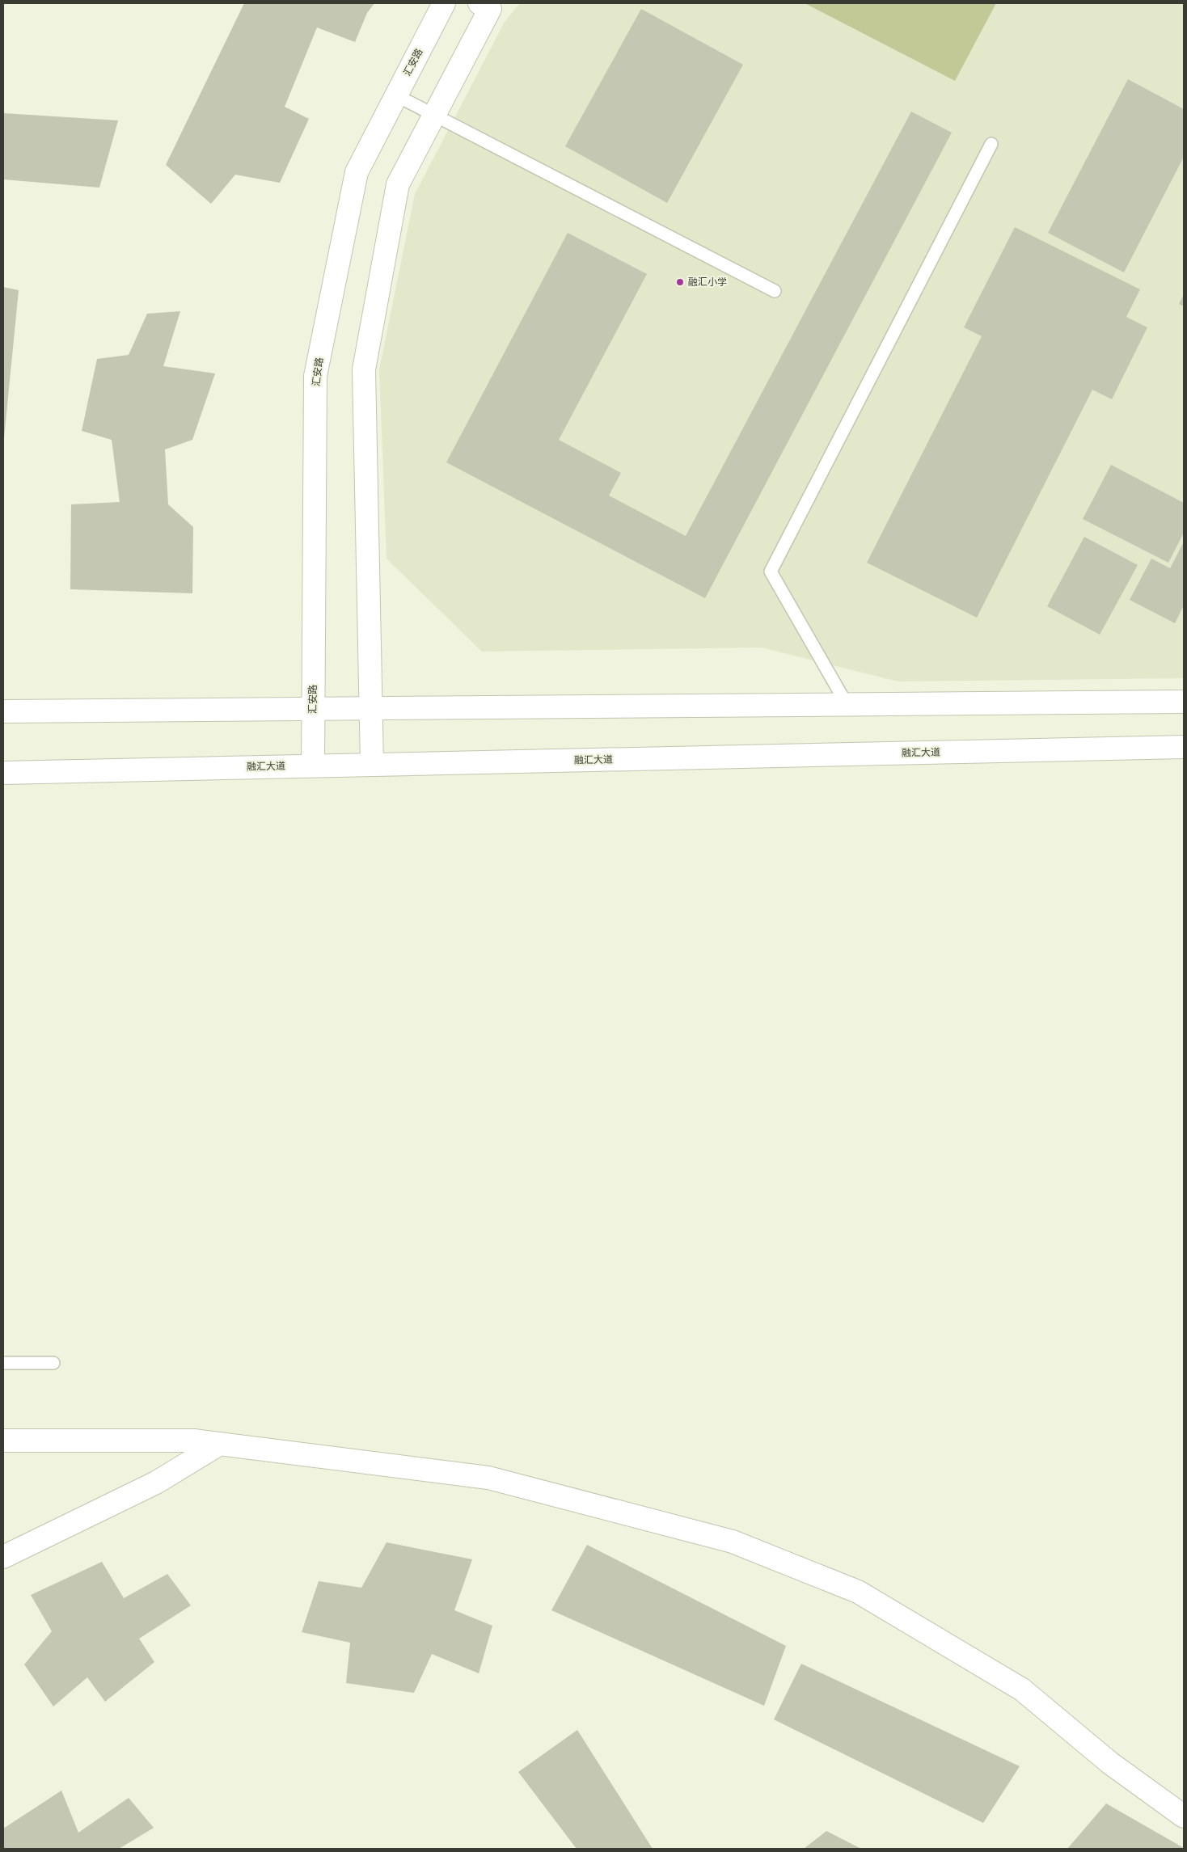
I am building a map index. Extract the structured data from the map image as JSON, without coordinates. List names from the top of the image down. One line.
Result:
{"streets":{"street":["汇安路","融汇大道"]},"crossings":[["汇安路","融汇大道"]],"places":["融汇小学"]}
